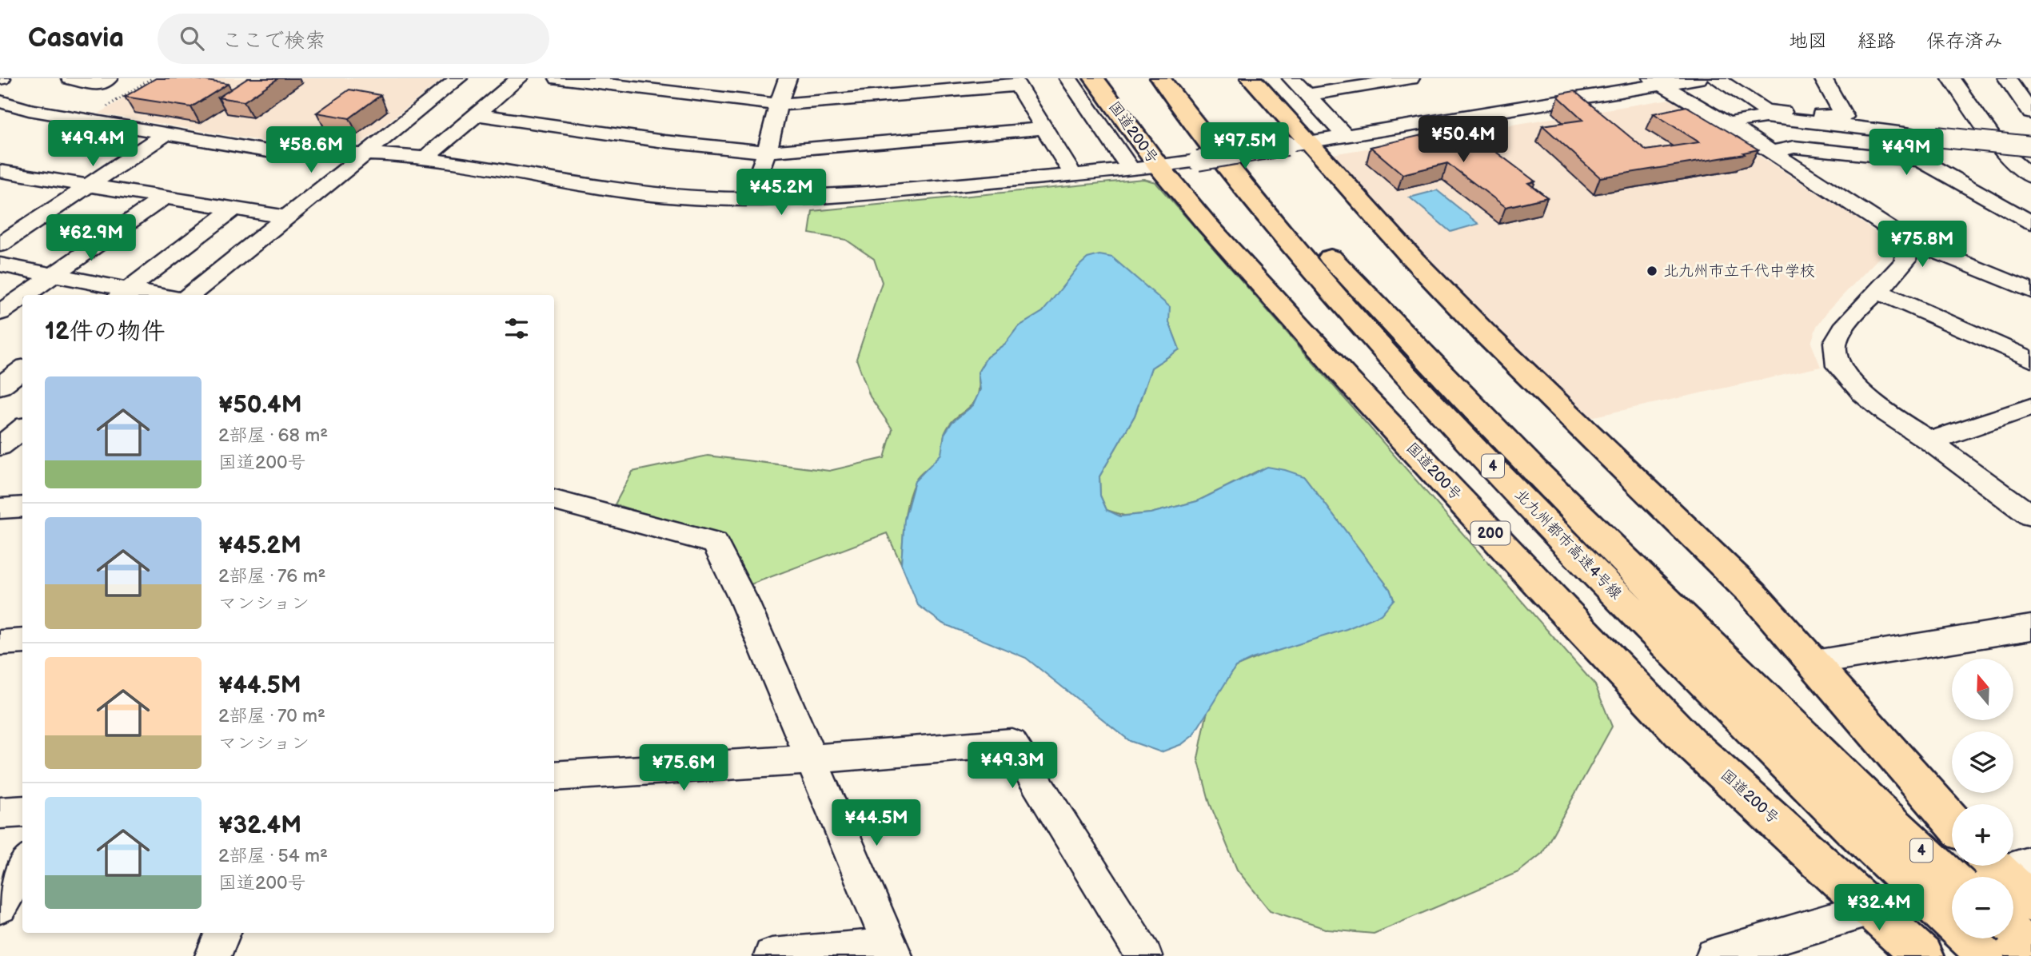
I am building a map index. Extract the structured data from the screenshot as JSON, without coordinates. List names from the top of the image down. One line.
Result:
{"streets":{"highway":["国道200号","4","200","北九州都市高速4号線"]},"places":["北九州市立千代中学校"],"north":"top","page":{"header":"Casavia","search":"ここで検索","nav":["地図","経路","保存済み"],"price":["¥50.4M","¥49.4M","¥97.5M","¥58.6M","¥49M","¥45.2M","¥62.9M","¥75.8M","¥49.3M","¥75.6M","¥44.5M","¥32.4M"],"heading":"12件の物件","list":[{"name":"¥50.4M","note":"2部屋 · 68 m² · 国道200号"},{"name":"¥45.2M","note":"2部屋 · 76 m² · マンション"},{"name":"¥44.5M","note":"2部屋 · 70 m² · マンション"},{"name":"¥32.4M","note":"2部屋 · 54 m² · 国道200号"}],"map_buttons":["+","−"]}}
